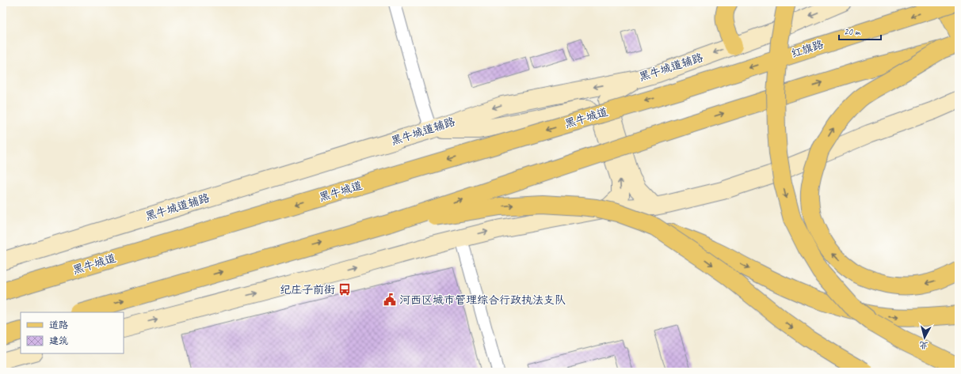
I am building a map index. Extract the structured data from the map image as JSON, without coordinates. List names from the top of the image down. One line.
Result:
{"streets":{"main road":["红旗路","黑牛城道辅路","黑牛城道"]},"crossings":[["红旗路","黑牛城道"]],"places":{"bus stop":["纪庄子前街"],"public building":["河西区城市管理综合行政执法支队"]},"legend":["道路","建筑"],"scale_bar":"20 m","north":"bottom"}
